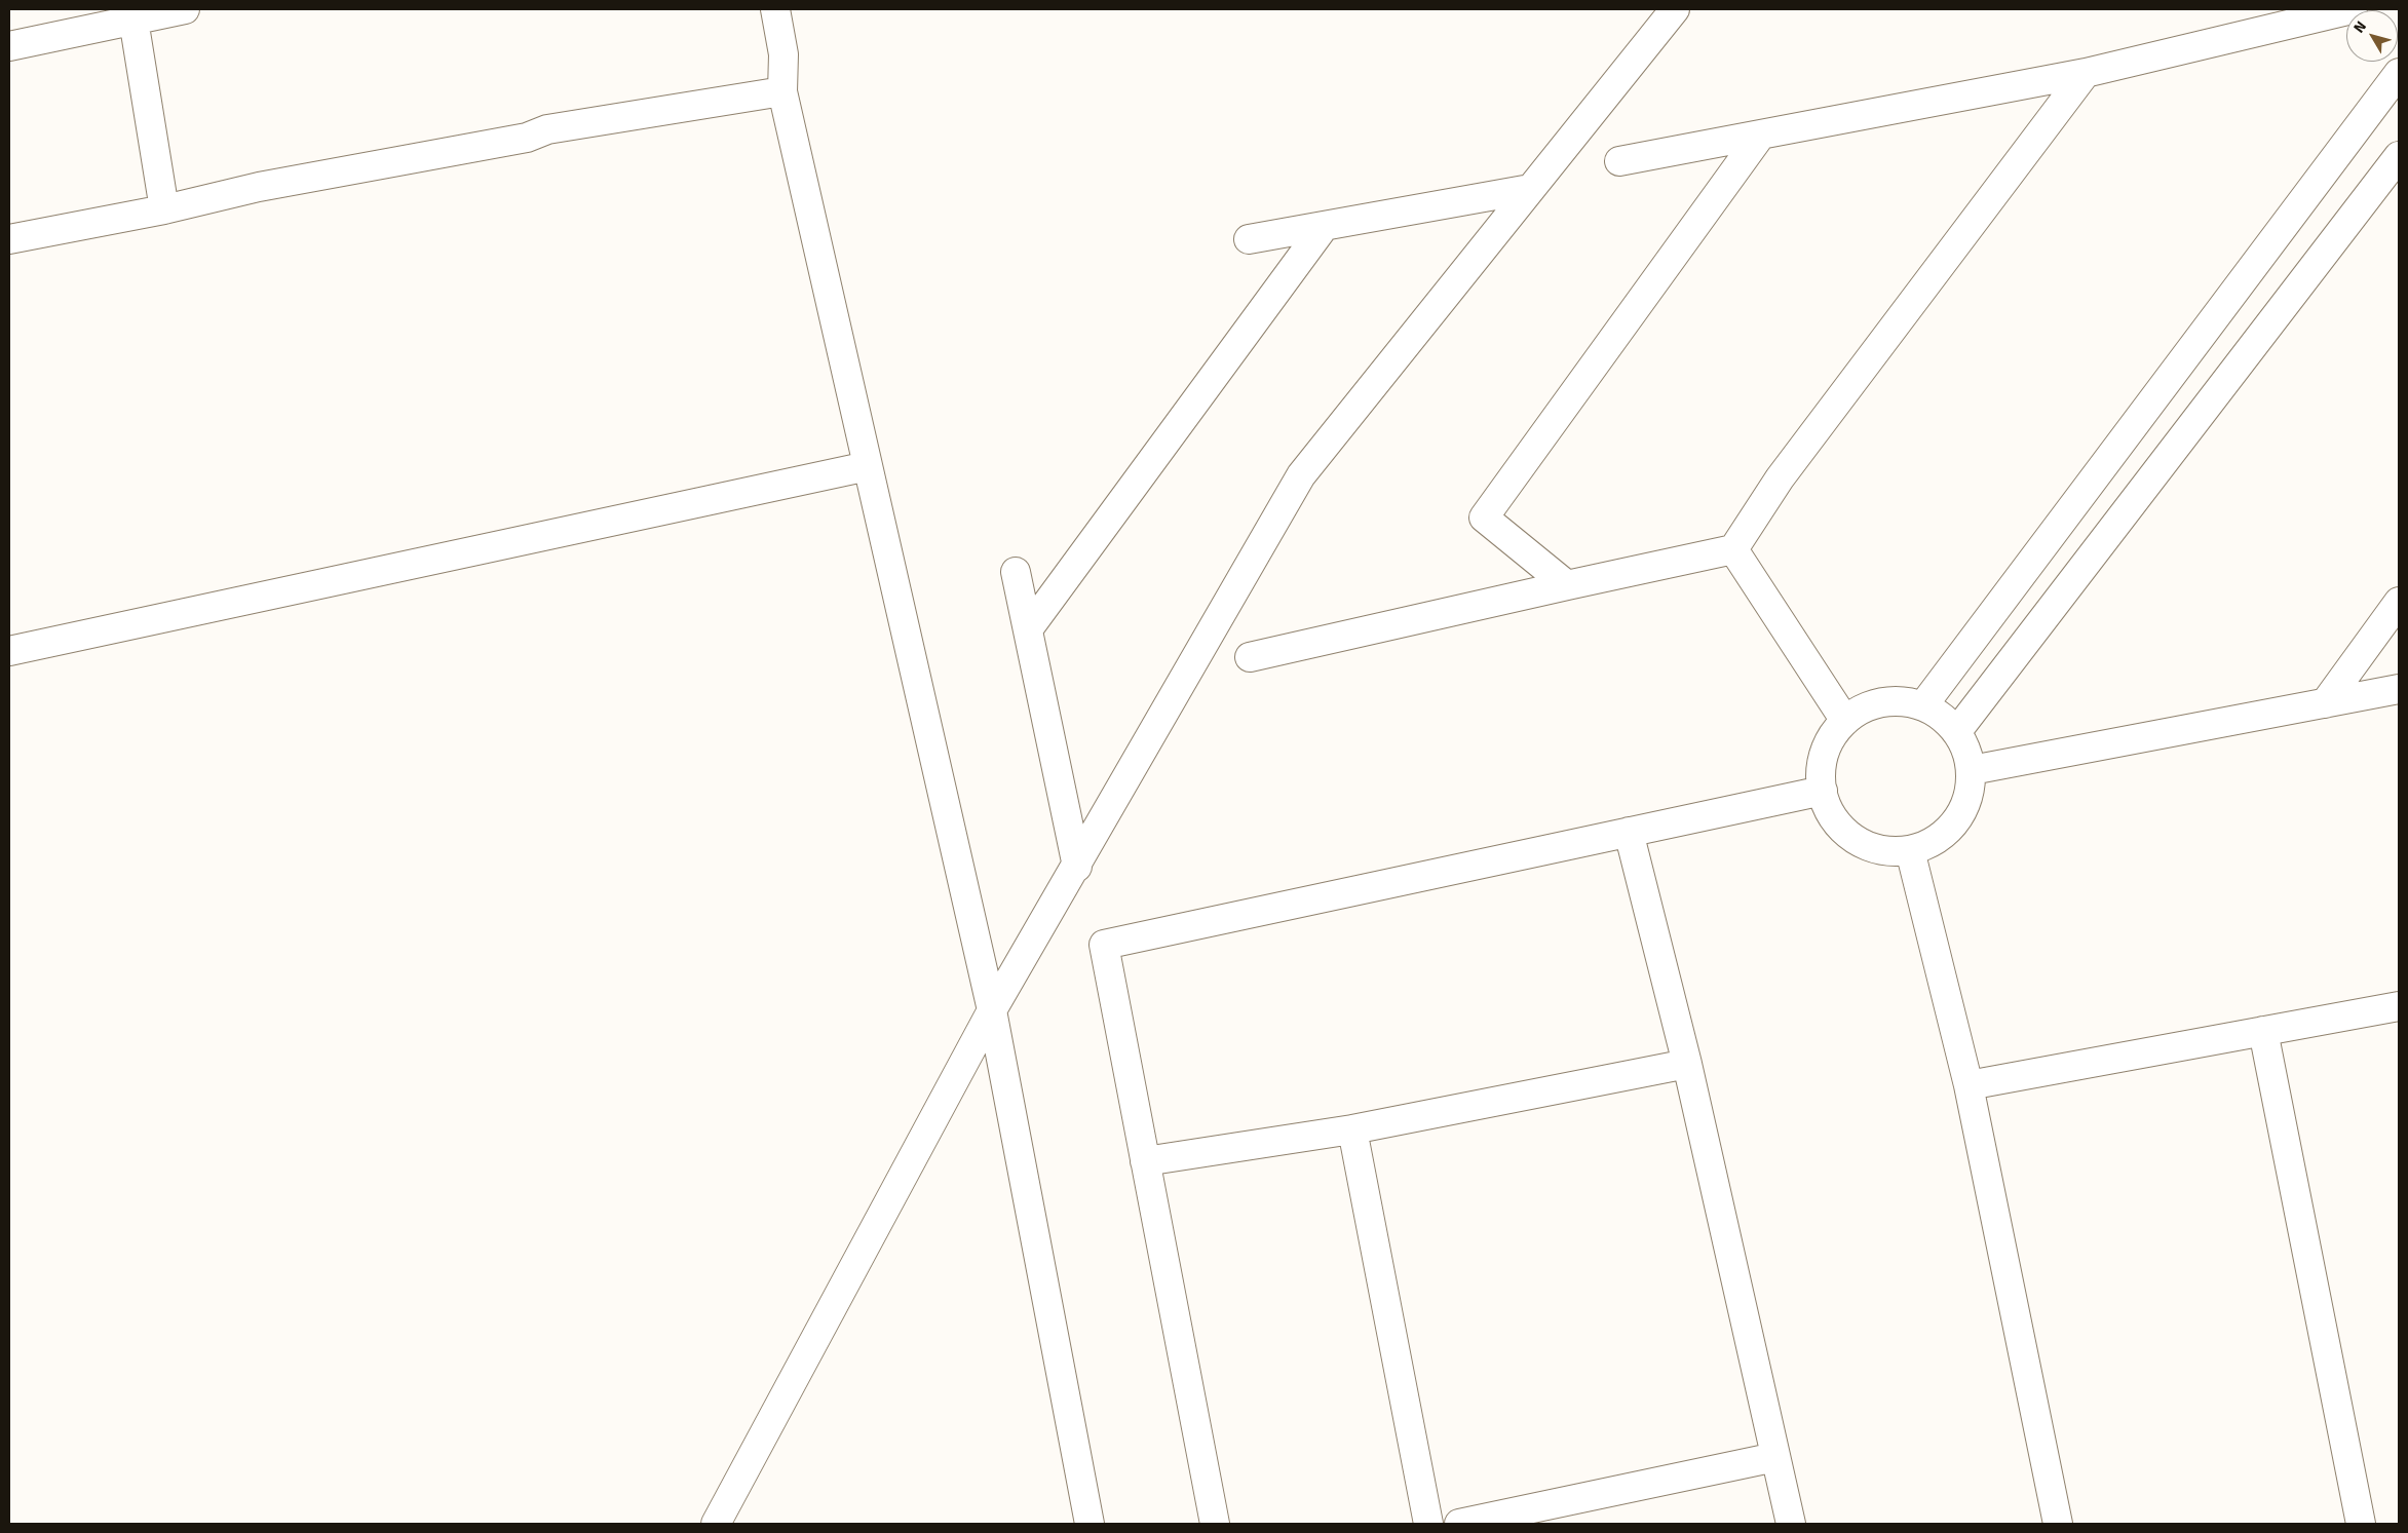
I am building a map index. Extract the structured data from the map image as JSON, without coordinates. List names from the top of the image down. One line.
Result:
{"north":"top left"}
